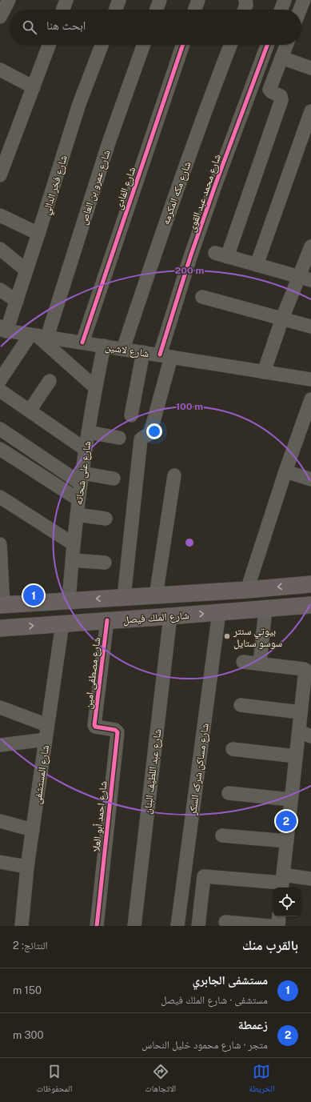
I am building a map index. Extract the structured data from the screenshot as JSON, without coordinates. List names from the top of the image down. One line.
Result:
{"streets":{"main road":["شارع الملك فيصل"],"street":["شارع فخر الدالي","شارع عمرو بن العاص","شارع الفادى","شارع مكه المكرمه","شارع محمد عبد القوى","شارع لاشين","شارع على شحاته","شارع مصطفى امين","شارع مساكن شركه السكر","شارع عبد اللطيف البنان","شارع المستشفى","شارع احمد أبو العلا"]},"crossings":[["شارع فخر الدالي","شارع لاشين"],["شارع عمرو بن العاص","شارع لاشين"],["شارع الفادى","شارع لاشين"],["شارع مكه المكرمه","شارع لاشين"],["شارع محمد عبد القوى","شارع لاشين"],["شارع محمد عبد القوى","شارع الملك فيصل"],["شارع لاشين","شارع على شحاته"],["شارع على شحاته","شارع الملك فيصل"],["شارع الملك فيصل","شارع مصطفى امين"],["شارع الملك فيصل","شارع مساكن شركه السكر"],["شارع الملك فيصل","شارع عبد اللطيف البنان"],["شارع الملك فيصل","شارع المستشفى"],["شارع مصطفى امين","شارع احمد أبو العلا"]],"places":["بيوتي سنتر سوسو ستايل"],"page":{"search":"ابحث هنا","pins":["1","2"],"heading":["بالقرب منك","النتائج: 2"],"list":[{"mark":"1","name":"مستشفى الجابري","note":"مستشفى · شارع الملك فيصل","value":"150 m"},{"mark":"2","name":"زعمطة","note":"متجر · شارع محمود خليل النحاس","value":"300 m"}],"nav":["الخريطة","الاتجاهات","المحفوظات"]},"rings":["200 m","100 m"]}
